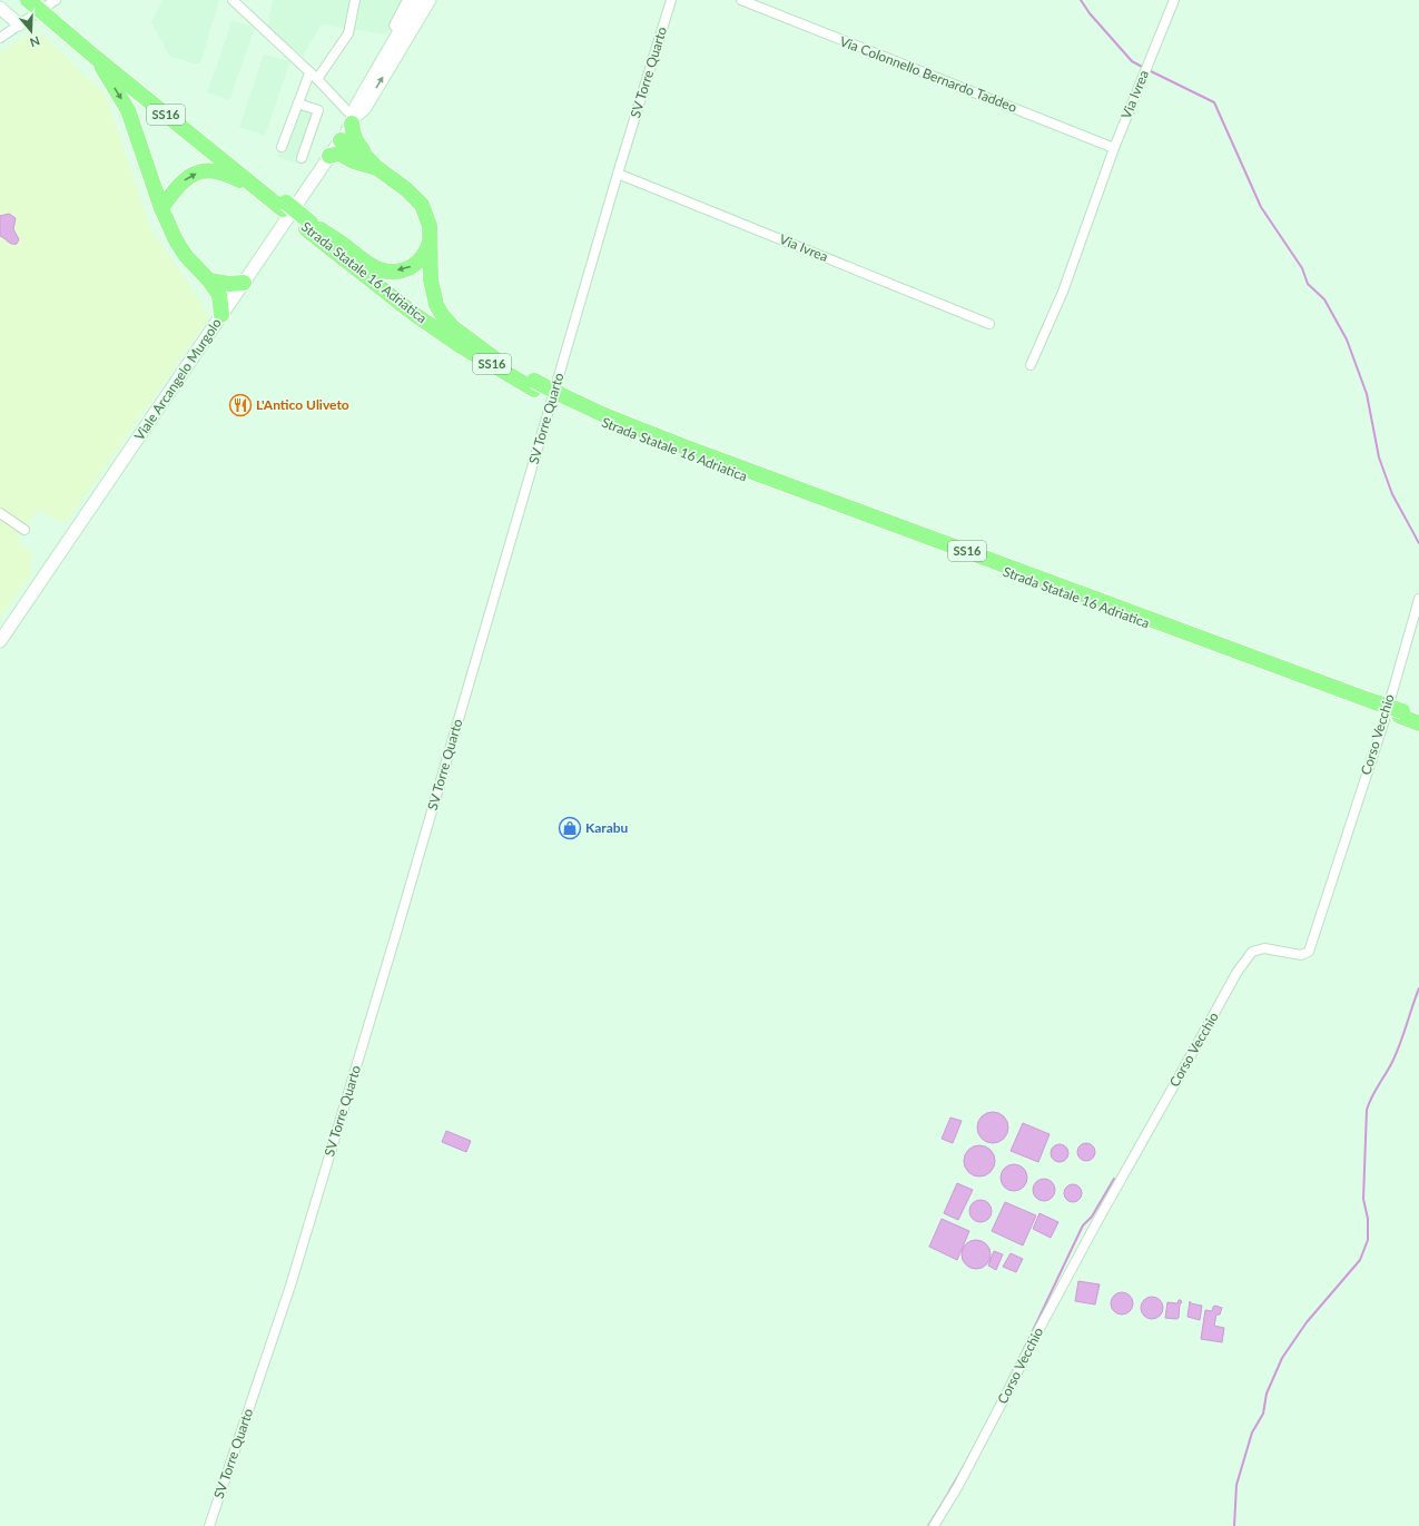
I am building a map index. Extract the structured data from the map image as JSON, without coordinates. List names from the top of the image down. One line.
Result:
{"streets":{"highway":["SS16","Strada Statale 16 Adriatica"],"main road":["Viale Arcangelo Murgolo"],"street":["SV Torre Quarto","Via Colonnello Bernardo Taddeo","Via Ivrea","Corso Vecchio"]},"crossings":[["SV Torre Quarto","Via Ivrea"],["Via Colonnello Bernardo Taddeo","Via Ivrea"]],"places":{"restaurant":["L'Antico Uliveto"],"shop":["Karabu"]},"north":"bottom"}
